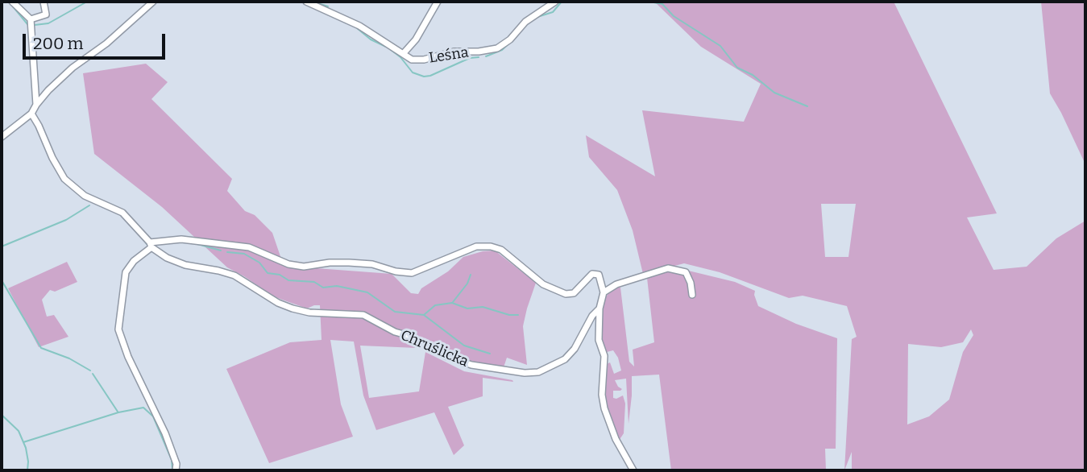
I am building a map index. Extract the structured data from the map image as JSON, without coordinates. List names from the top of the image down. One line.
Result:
{"streets":{"street":["Leśna","Chruślicka"]},"scale_bar":"200 m"}
